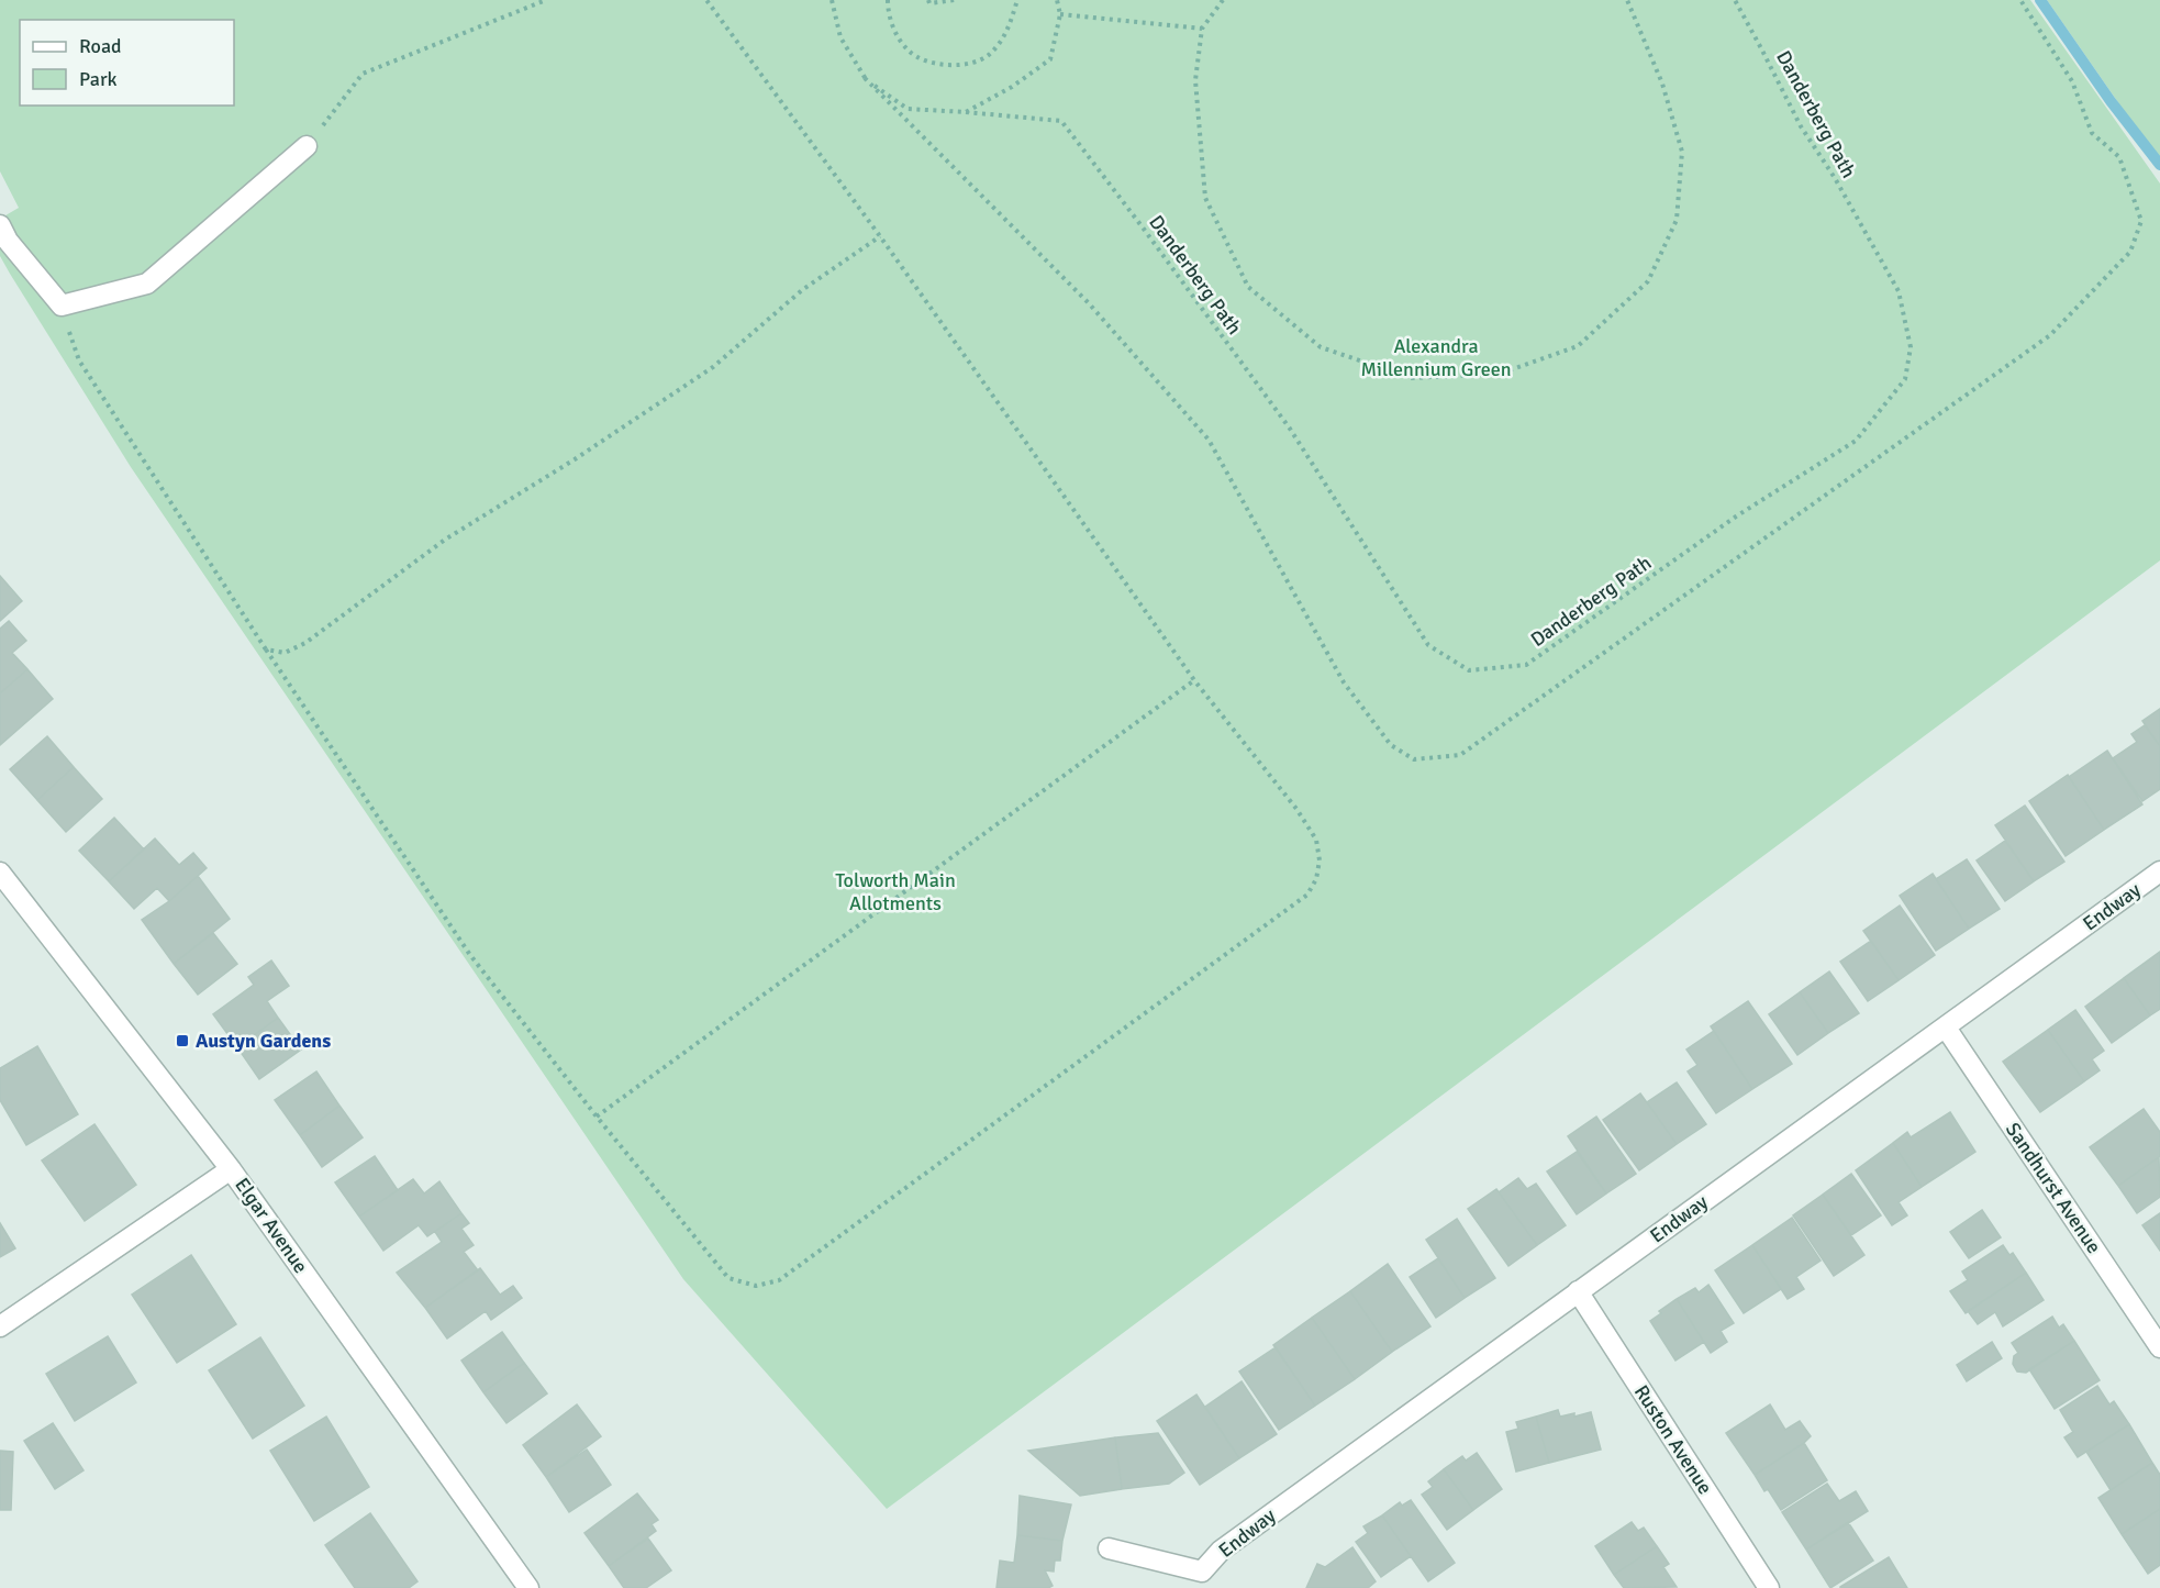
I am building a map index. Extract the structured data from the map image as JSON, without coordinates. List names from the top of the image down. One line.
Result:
{"streets":{"street":["Endway","Sandhurst Avenue","Elgar Avenue","Ruston Avenue"],"path":["Danderberg Path"]},"crossings":[["Endway","Sandhurst Avenue"],["Endway","Ruston Avenue"]],"parks":["Alexandra Millennium Green","Tolworth Main Allotments"],"places":{"transit":["Austyn Gardens"]},"legend":["Road","Park"]}
